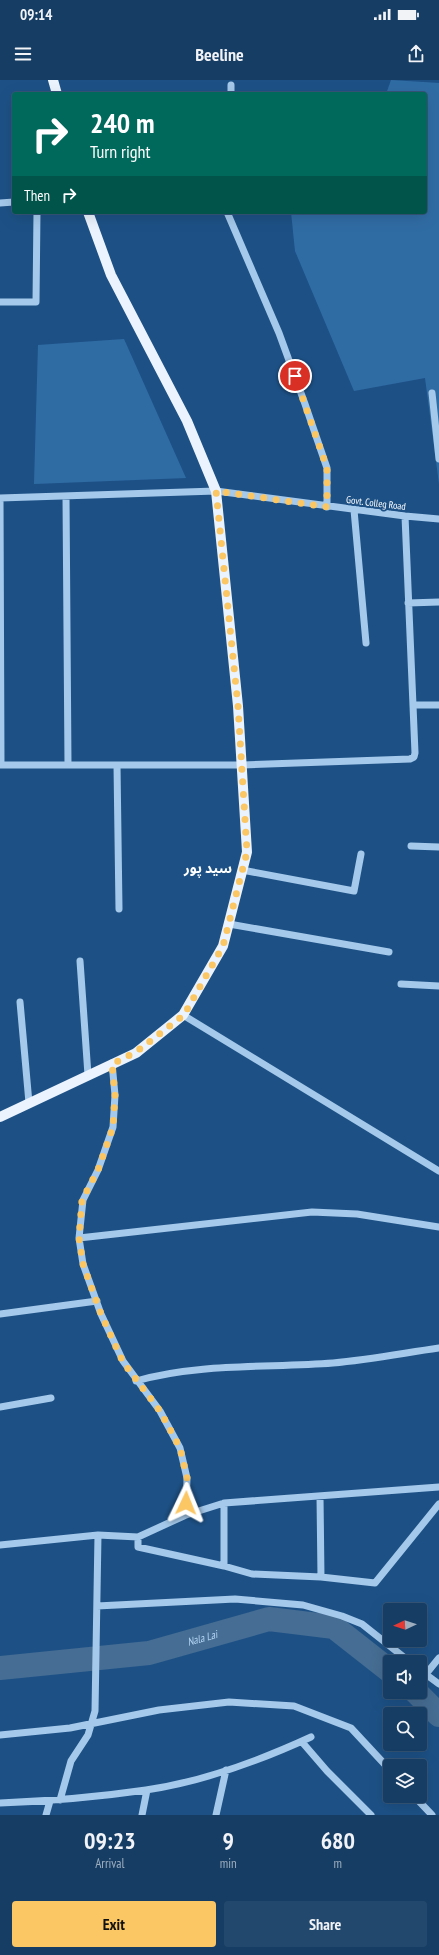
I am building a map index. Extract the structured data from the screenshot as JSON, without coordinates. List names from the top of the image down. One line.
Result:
{"streets":{"street":["Govt. Colleg Road"]},"districts":["سید پور"],"water":["Nala Lai"],"north":"left","page":{"status":"09:14","header":"Beeline","turn":["240 m","Turn right"],"then":"Then","eta":["09:23","Arrival","9","min","680","m"],"buttons":["Exit","Share"]}}
